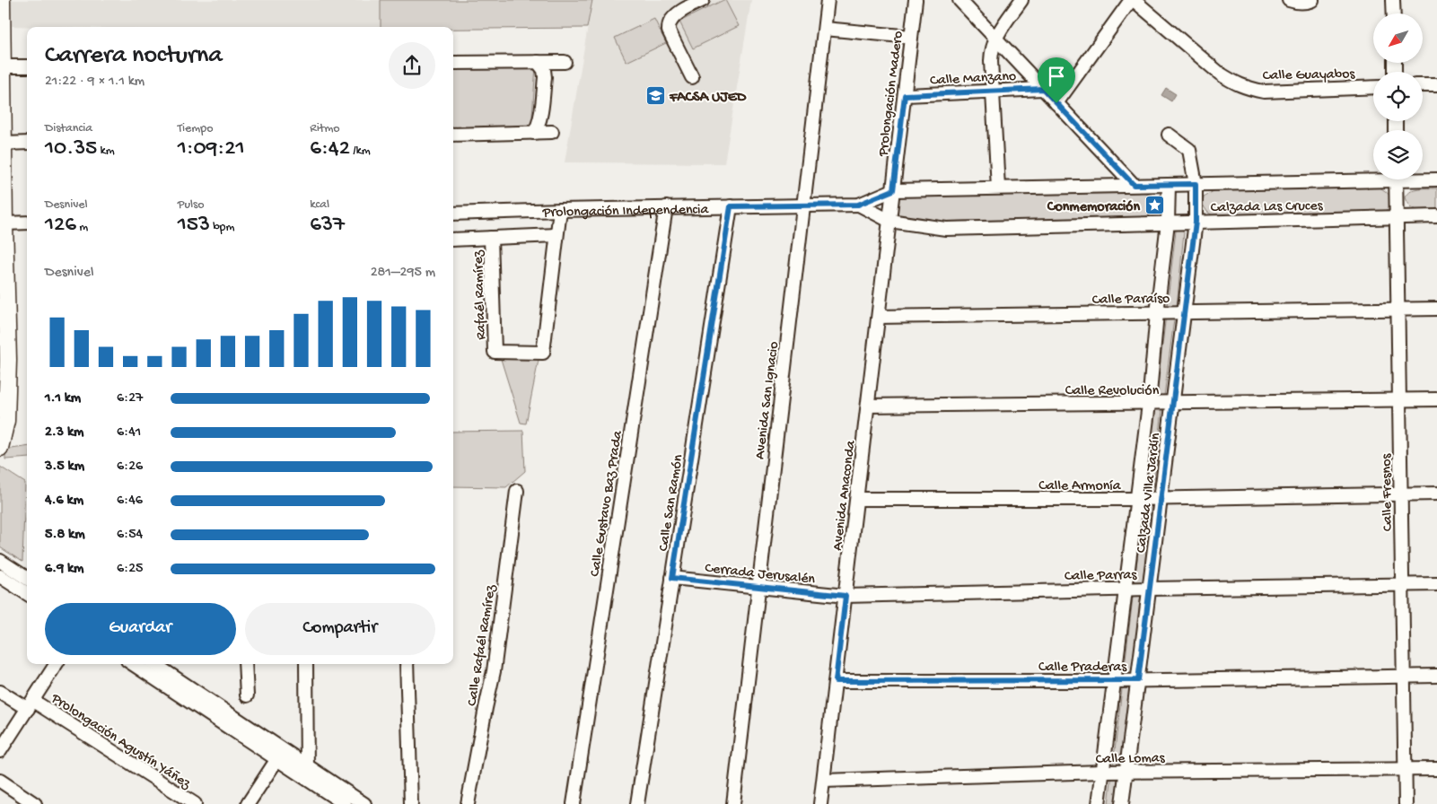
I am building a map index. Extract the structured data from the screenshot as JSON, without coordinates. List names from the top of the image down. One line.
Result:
{"streets":{"street":["Calle Guayabos","Calle Manzano","Prolongación Madero","Calzada Las Cruces","Prolongación Independencia","Rafaél Ramírez","Calle Paraíso","Calle Revolución","Avenida San Ignacio","Calle Armonía","Calzada Villa Jardín","Calle Fresnos","Avenida Anaconda","Calle San Ramón","Calle Gustavo Baz Prada","Cerrada Jerusalén","Calle Parras","Calle Rafaél Ramírez","Calle Praderas","Prolongación Agustín Yáñez","Calle Lomas"]},"crossings":[["Calle Manzano","Prolongación Madero"],["Prolongación Madero","Calzada Las Cruces"],["Prolongación Madero","Avenida Anaconda"],["Calzada Las Cruces","Prolongación Independencia"],["Calzada Las Cruces","Avenida San Ignacio"],["Calzada Las Cruces","Calzada Villa Jardín"],["Calzada Las Cruces","Calle Fresnos"],["Calzada Las Cruces","Avenida Anaconda"],["Prolongación Independencia","Avenida San Ignacio"],["Prolongación Independencia","Calle San Ramón"],["Prolongación Independencia","Calle Gustavo Baz Prada"],["Calle Paraíso","Calzada Villa Jardín"],["Calle Paraíso","Calle Fresnos"],["Calle Paraíso","Avenida Anaconda"],["Calle Revolución","Calzada Villa Jardín"],["Calle Revolución","Calle Fresnos"],["Calle Revolución","Avenida Anaconda"],["Avenida San Ignacio","Cerrada Jerusalén"],["Calle Armonía","Calzada Villa Jardín"],["Calle Armonía","Calle Fresnos"],["Calle Armonía","Avenida Anaconda"],["Calzada Villa Jardín","Calle Parras"],["Calzada Villa Jardín","Calle Praderas"],["Calzada Villa Jardín","Calle Lomas"],["Calle Fresnos","Calle Parras"],["Calle Fresnos","Calle Praderas"],["Calle Fresnos","Calle Lomas"],["Avenida Anaconda","Cerrada Jerusalén"],["Avenida Anaconda","Calle Parras"],["Avenida Anaconda","Calle Praderas"],["Avenida Anaconda","Calle Lomas"],["Calle San Ramón","Cerrada Jerusalén"],["Cerrada Jerusalén","Calle Parras"]],"places":{"school or university":["FACSA UJED"],"place":["Conmemoración"]},"north":"bottom left","page":{"heading":["Carrera nocturna","21:22 · 9 × 1.1 km"],"stats":[["Distancia","10.35 km"],["Tiempo","1:09:21"],["Ritmo","6:42 /km"],["Desnivel","126 m"],["Pulso","153 bpm"],["kcal","637"]],"chart":["Desnivel","281–295 m"],"list":[{"name":"1.1 km","note":"6:27"},{"name":"2.3 km","note":"6:41"},{"name":"3.5 km","note":"6:26"},{"name":"4.6 km","note":"6:46"},{"name":"5.8 km","note":"6:54"},{"name":"6.9 km","note":"6:25"}],"buttons":["Guardar","Compartir"]}}
